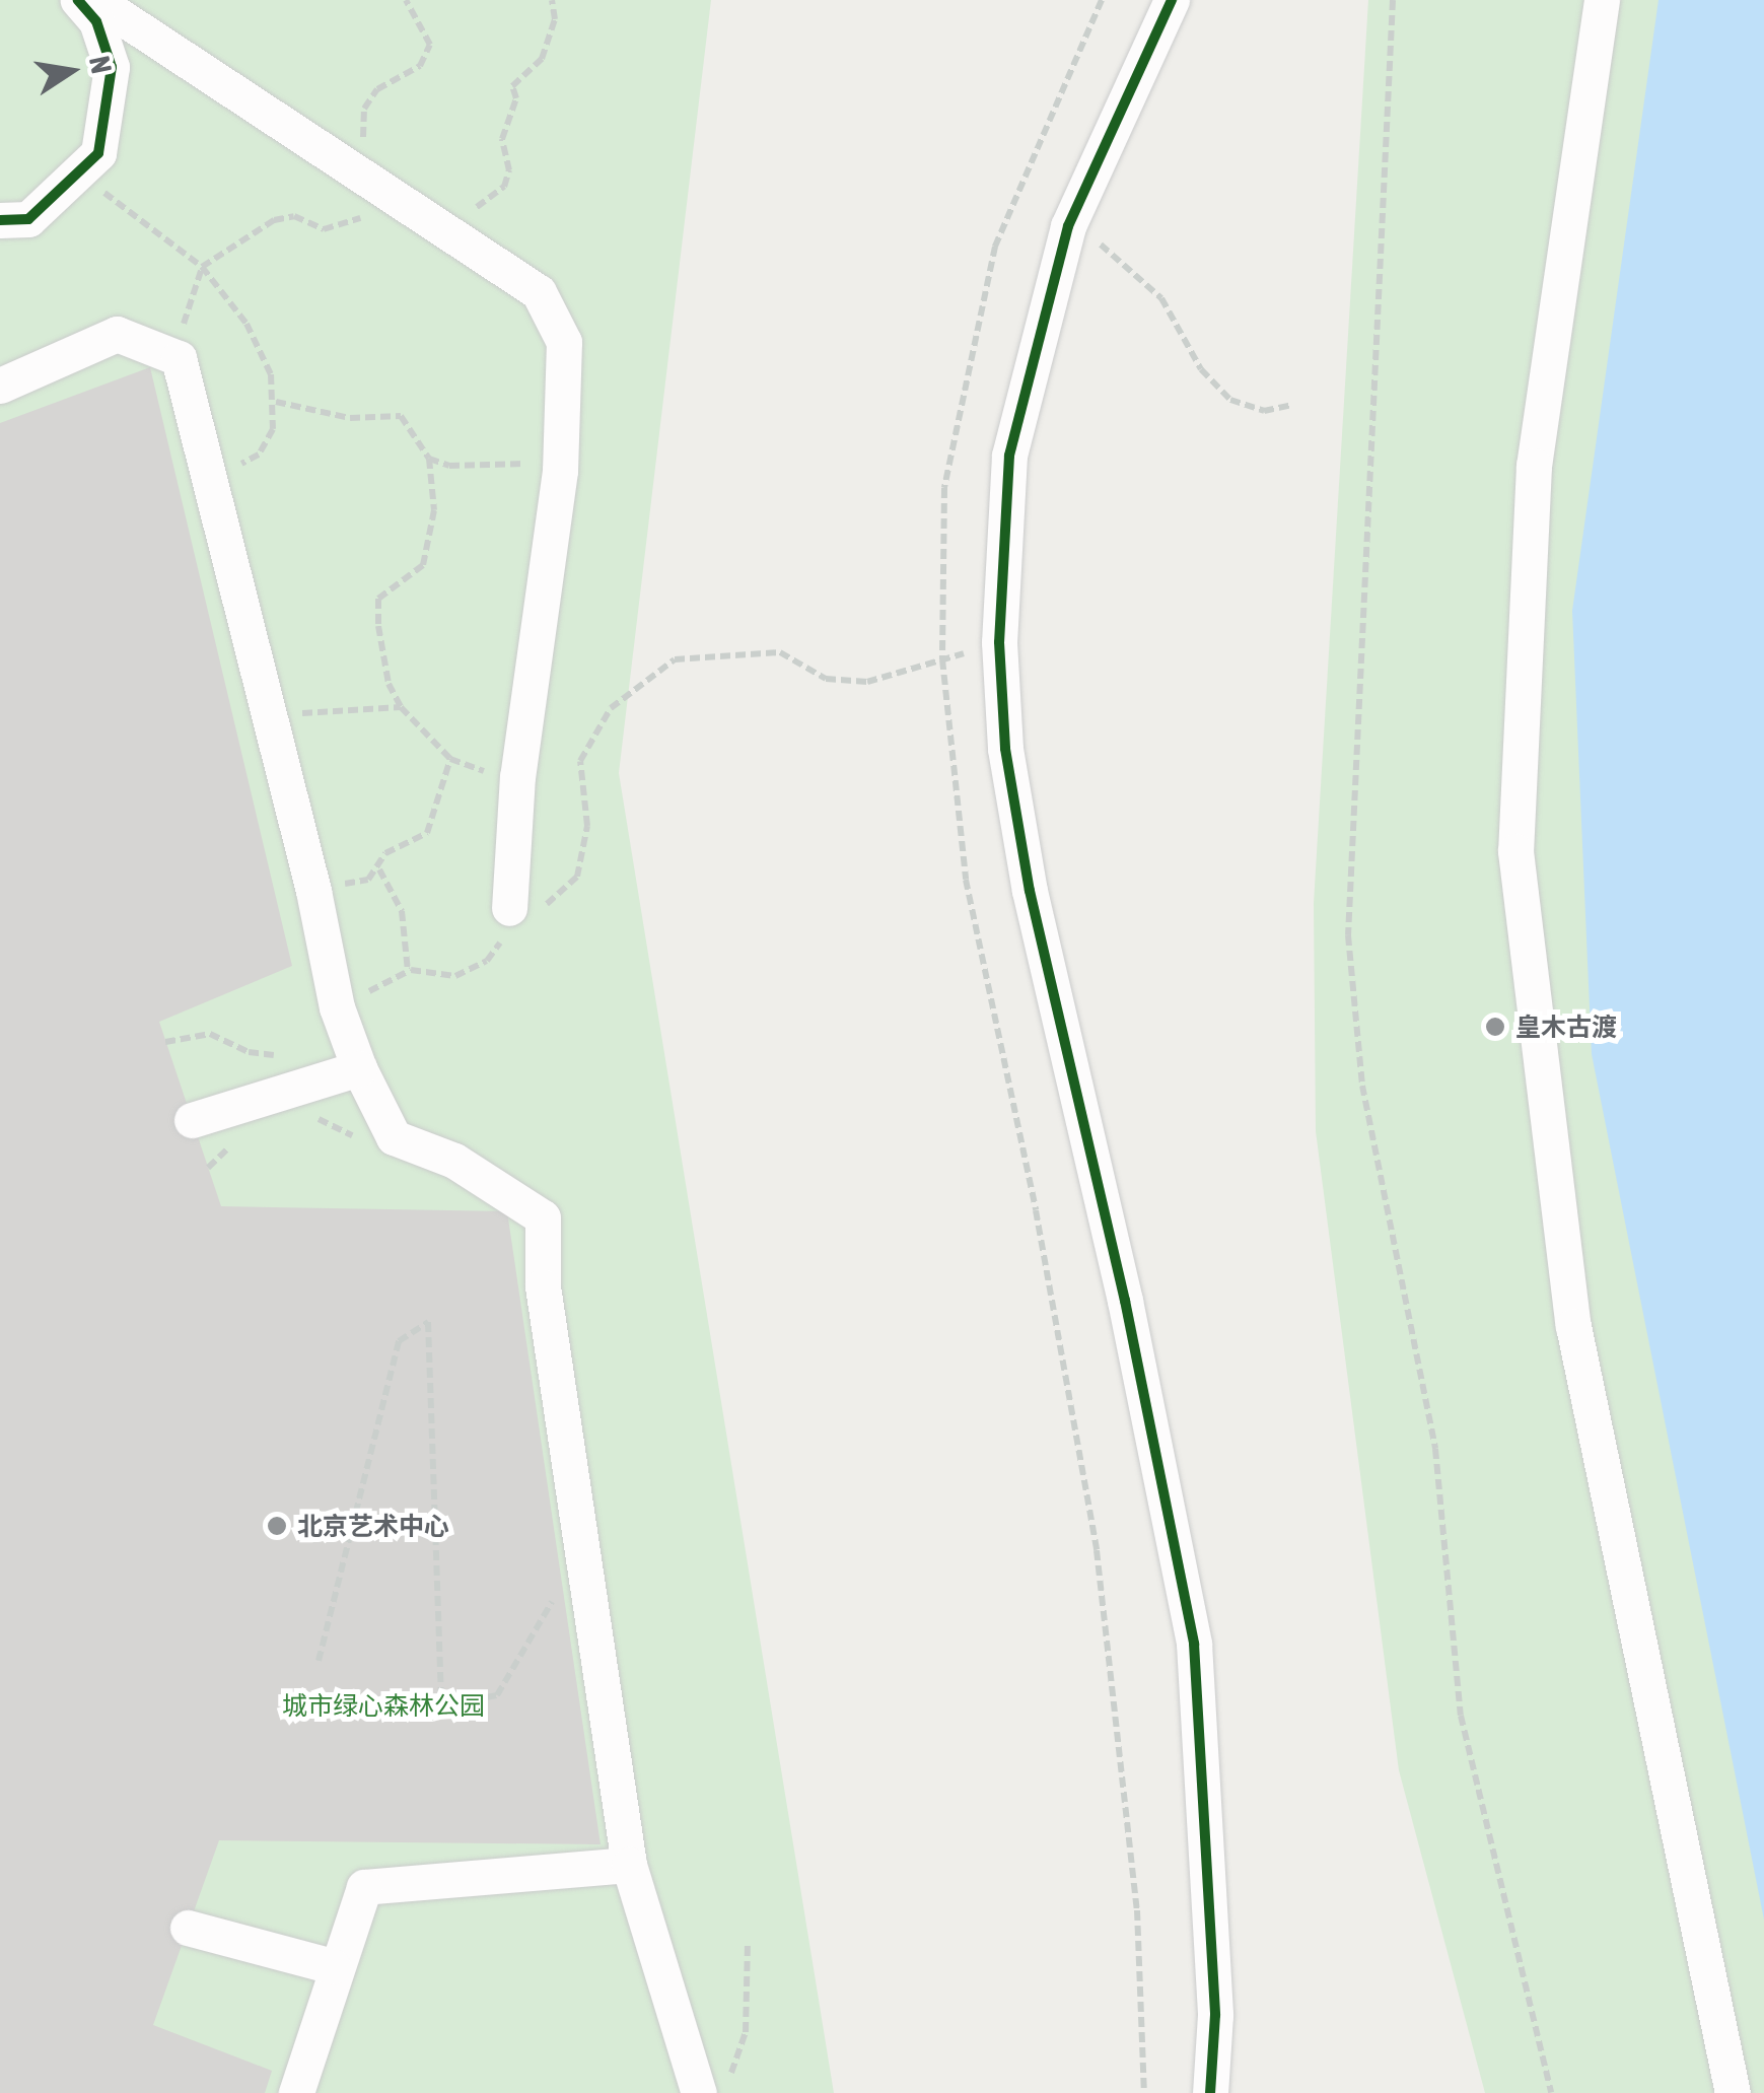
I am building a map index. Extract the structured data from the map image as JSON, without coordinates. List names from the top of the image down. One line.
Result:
{"parks":["城市绿心森林公园"],"places":["皇木古渡","北京艺术中心"],"north":"right"}
